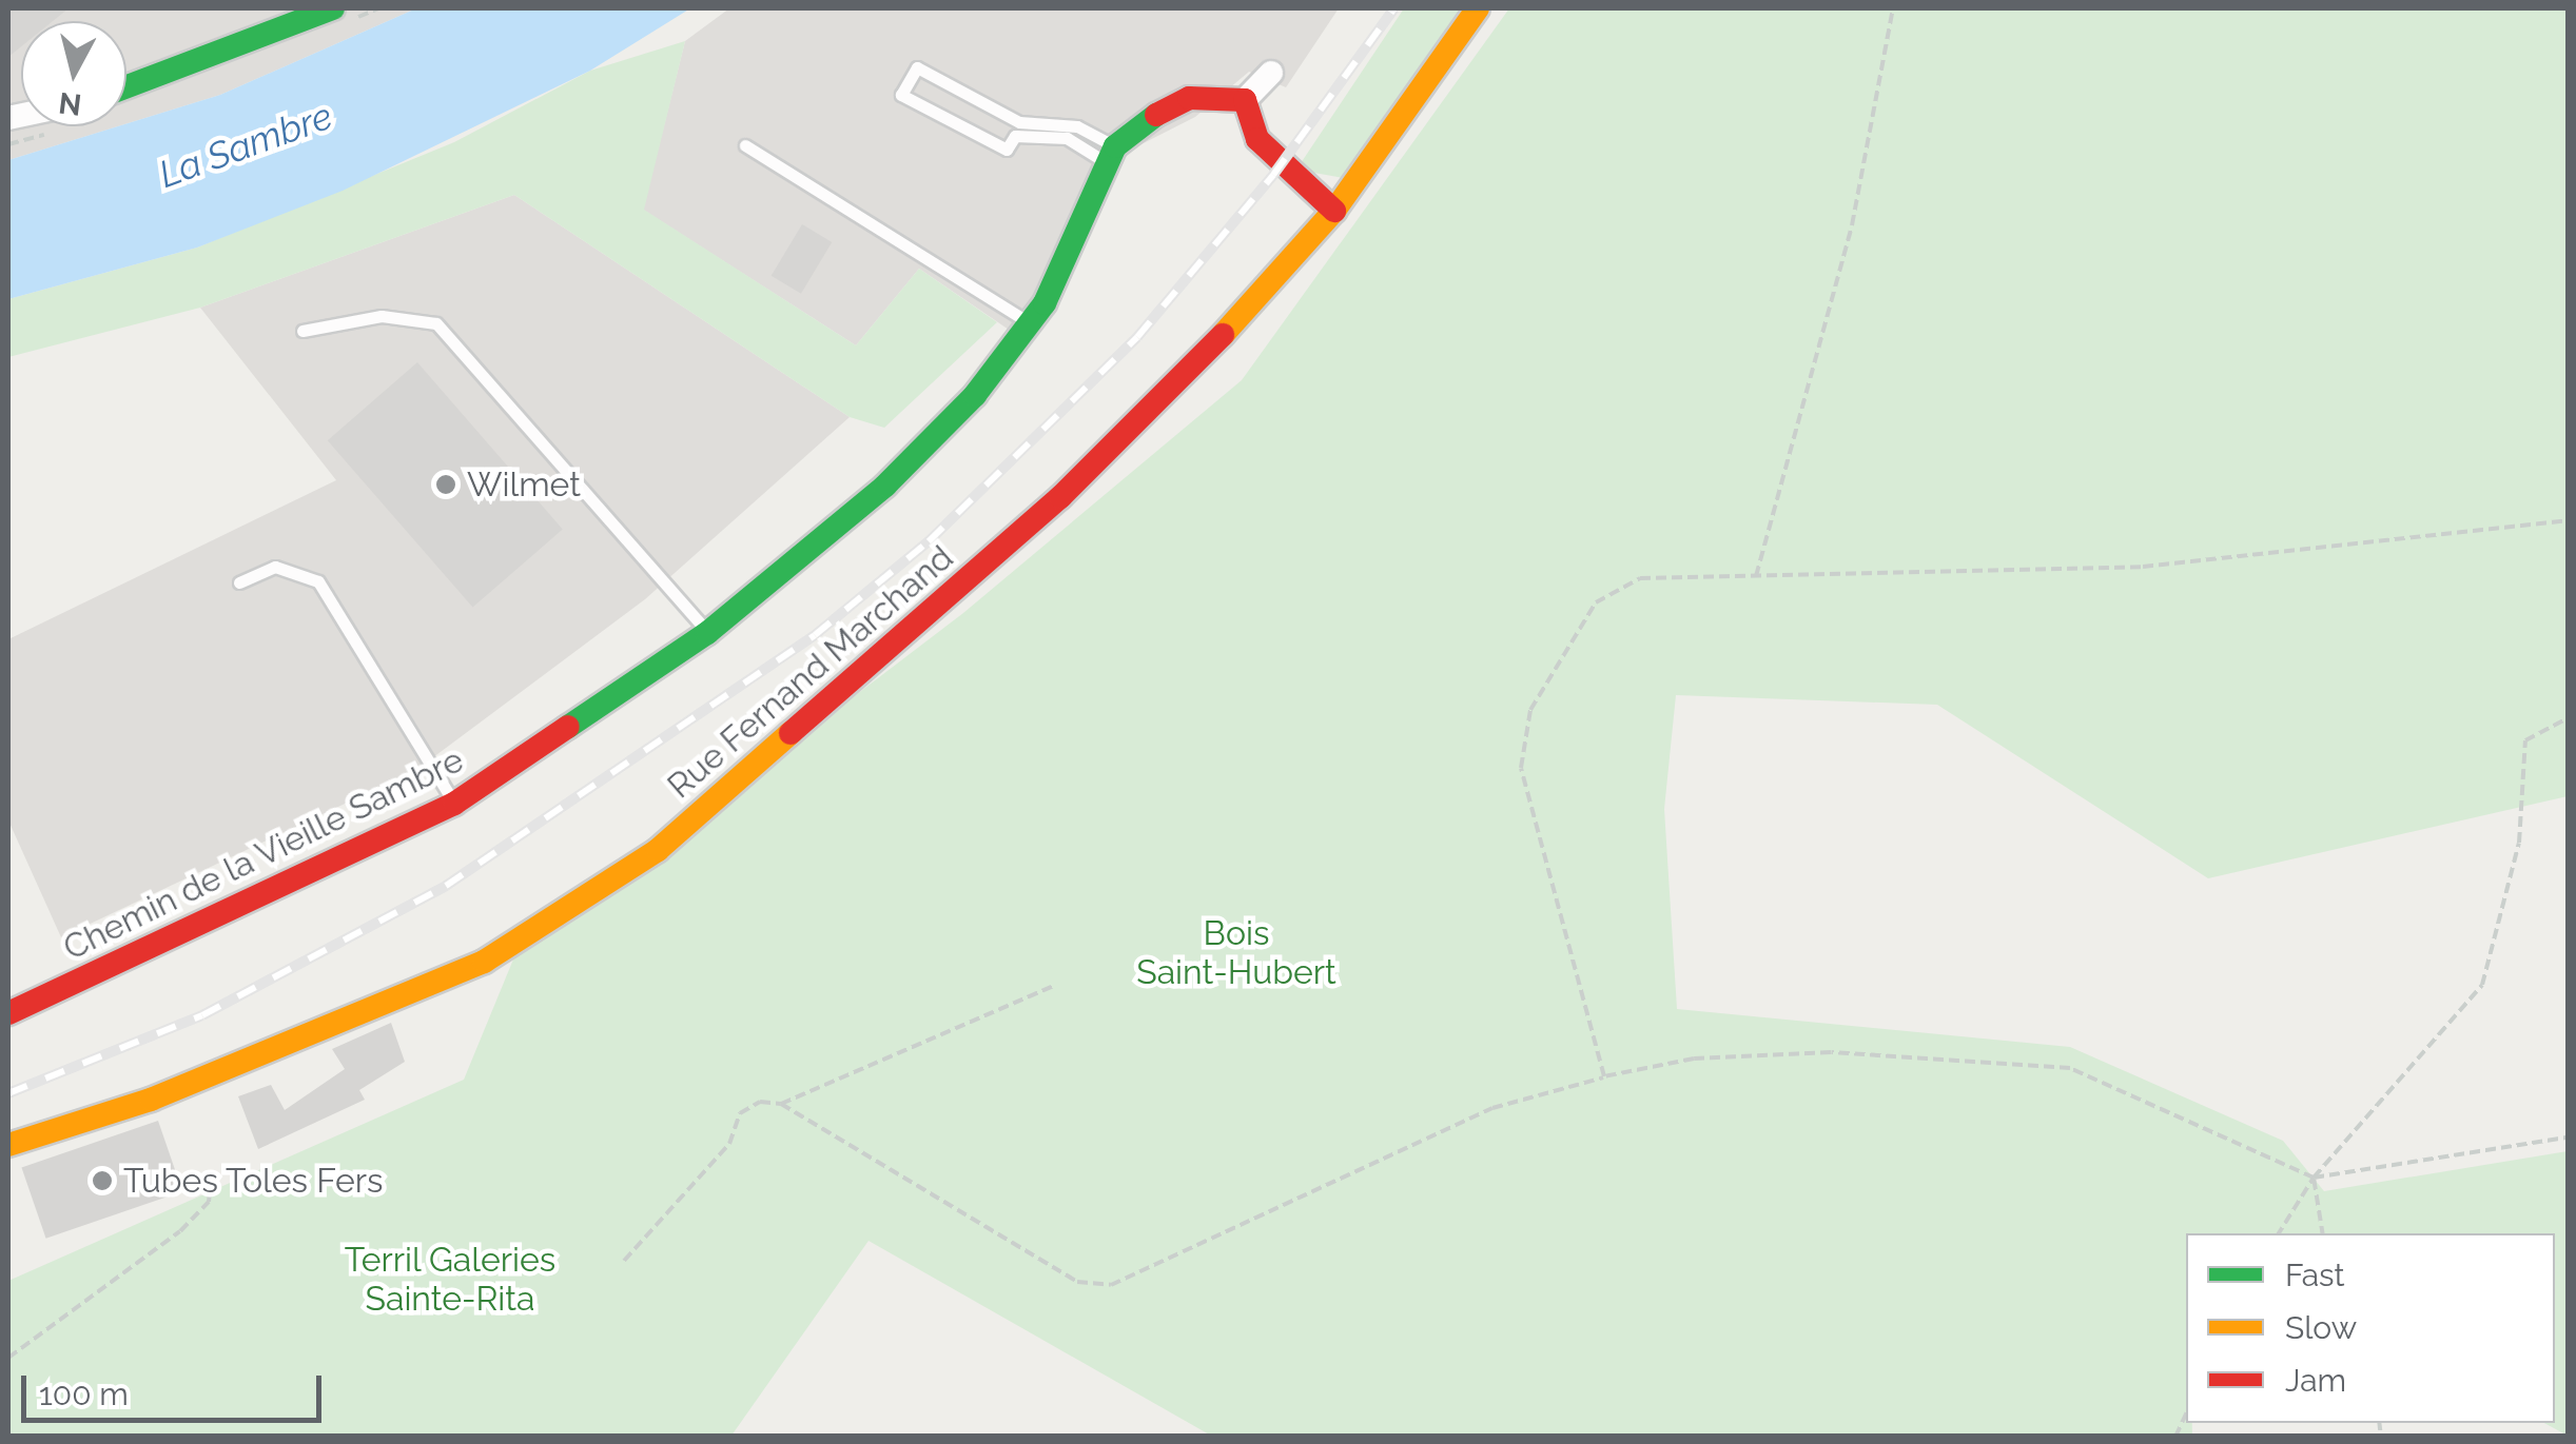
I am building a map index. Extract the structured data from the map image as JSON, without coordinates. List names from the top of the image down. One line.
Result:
{"streets":{"street":["Rue Fernand Marchand","Chemin de la Vieille Sambre"]},"water":["La Sambre"],"parks":["Bois Saint-Hubert","Terril Galeries Sainte-Rita"],"places":["Wilmet","Tubes Toles Fers"],"legend":["Fast","Slow","Jam"],"scale_bar":"100 m","north":"bottom"}
